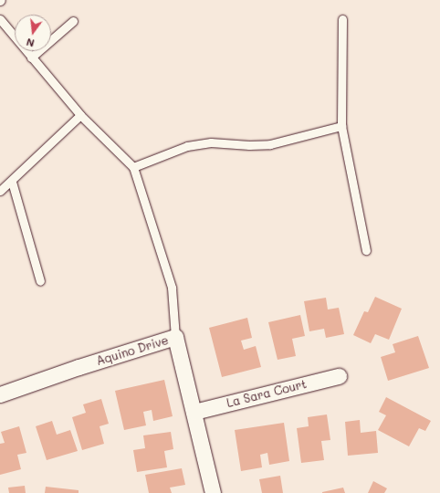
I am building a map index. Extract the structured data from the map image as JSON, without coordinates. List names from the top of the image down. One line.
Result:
{"streets":{"street":["Aquino Drive","La Sara Court"]},"crossings":[["Aquino Drive","La Sara Court"]],"north":"bottom"}
